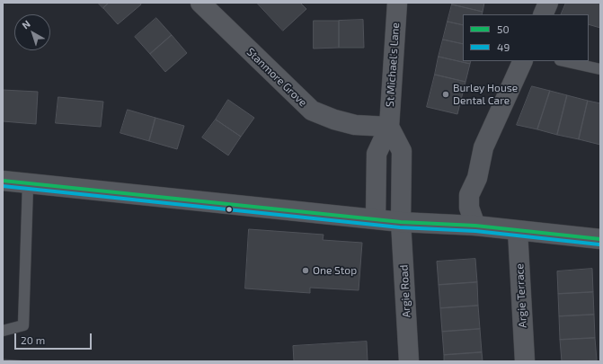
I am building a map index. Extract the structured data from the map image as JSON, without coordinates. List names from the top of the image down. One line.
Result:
{"streets":{"street":["St Michael's Lane","Stanmore Grove","Argie Road","Argie Terrace"]},"crossings":[["St Michael's Lane","Stanmore Grove"]],"places":["Burley House Dental Care","One Stop"],"lines":["transit line 50","transit line 49"],"legend":["50","49"],"scale_bar":"20 m","north":"top left"}
